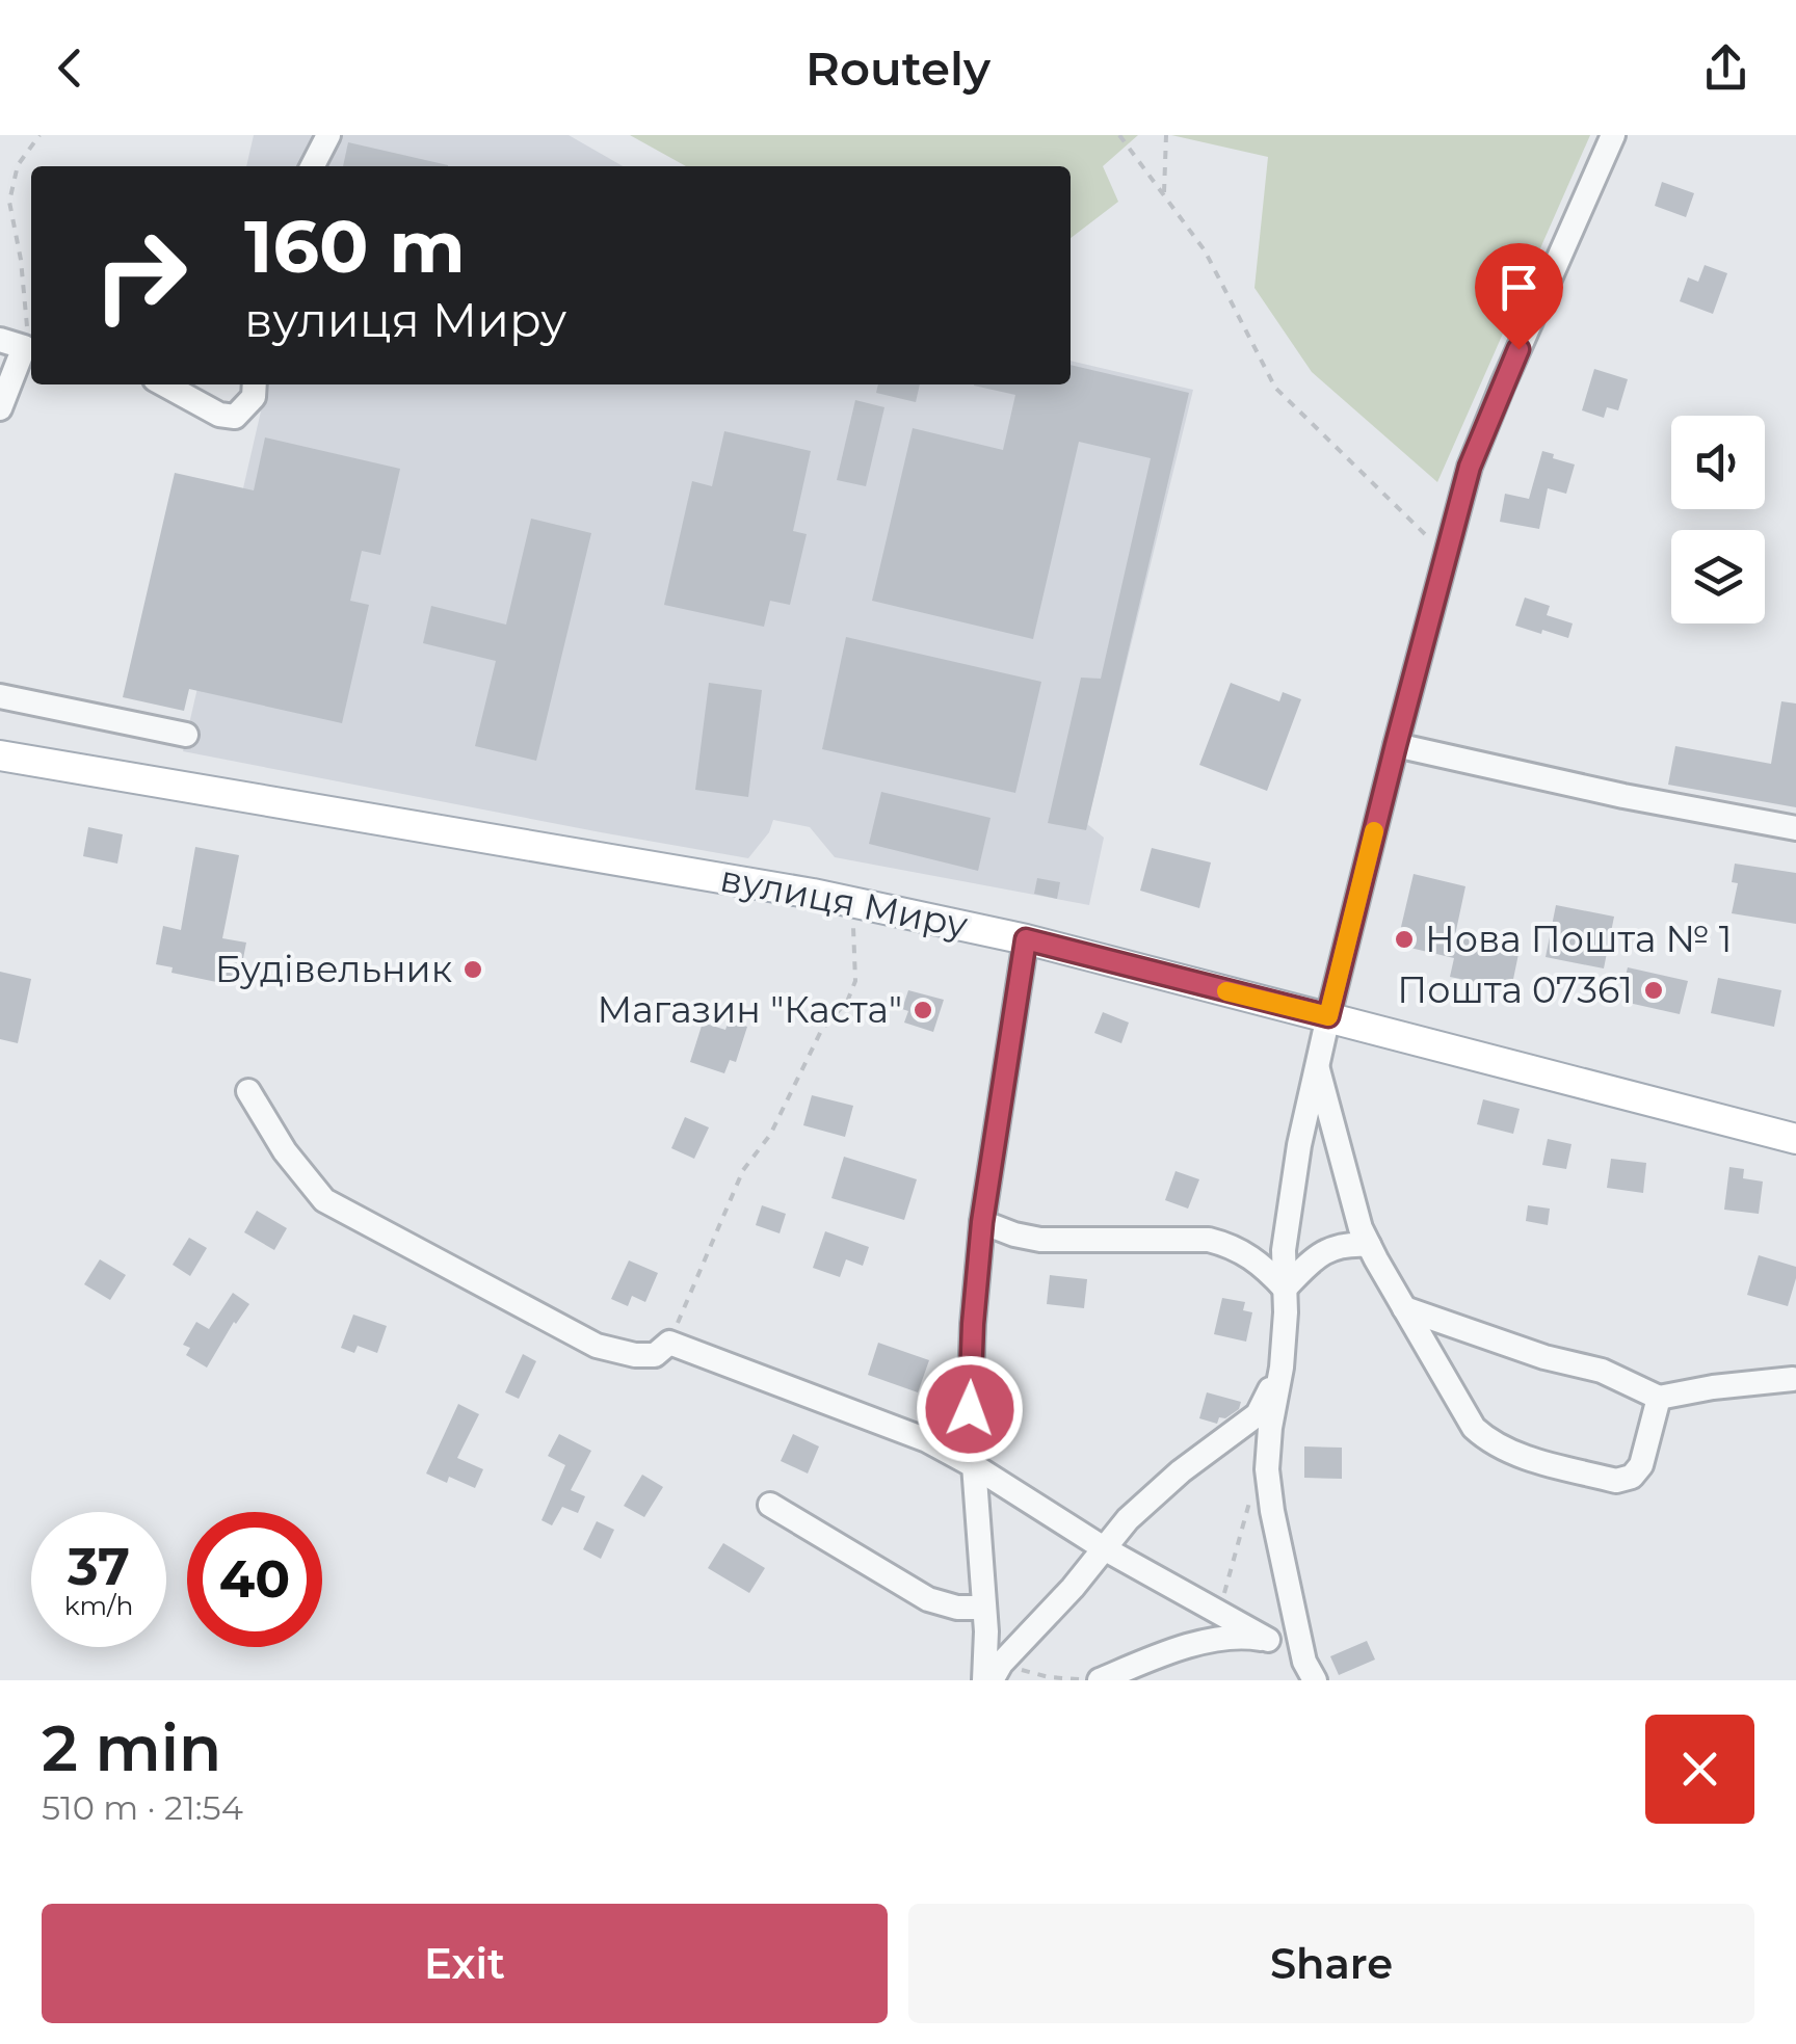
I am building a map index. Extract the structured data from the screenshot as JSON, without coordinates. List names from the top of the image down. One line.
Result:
{"streets":{"main road":["вулиця Миру"]},"places":["Нова Пошта № 1","Будівельник","Пошта 07361","Магазин \"Каста\""],"page":{"header":"Routely","turn":["160 m","вулиця Миру"],"speed":"37 km/h","limit":"40","heading":["2 min","510 m · 21:54"],"buttons":["Exit","Share"]}}
